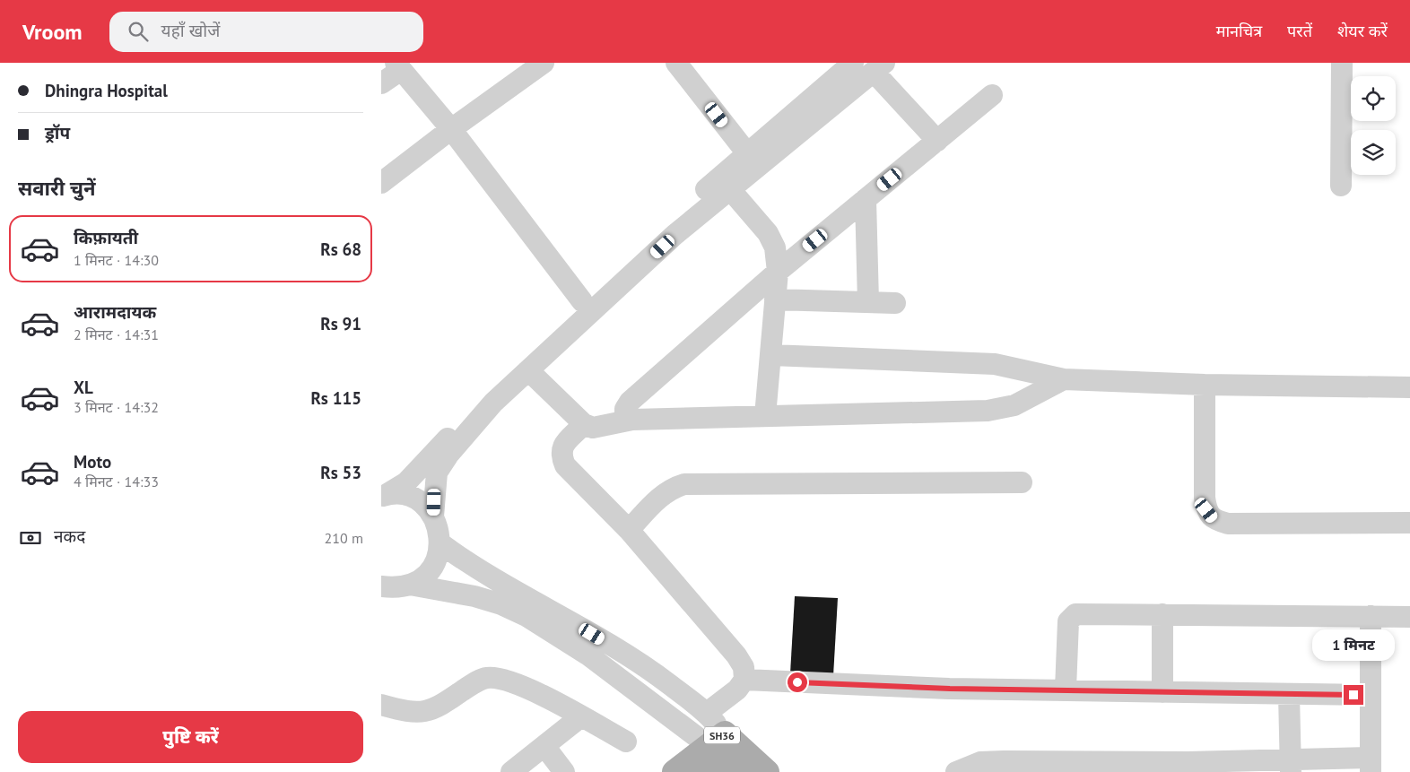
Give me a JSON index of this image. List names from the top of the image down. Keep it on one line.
{"streets":{"main road":["SH36"]},"page":{"header":"Vroom","search":"यहाँ खोजें","nav":["मानचित्र","परतें","शेयर करें"],"banner":["Dhingra Hospital","ड्रॉप"],"heading":"सवारी चुनें","list":[{"name":"किफ़ायती","note":"1 मिनट · 14:30","value":"Rs 68"},{"name":"आरामदायक","note":"2 मिनट · 14:31","value":"Rs 91"},{"name":"XL","note":"3 मिनट · 14:32","value":"Rs 115"},{"name":"Moto","note":"4 मिनट · 14:33","value":"Rs 53"}],"pay":["नकद","210 m"],"bubble":"1 मिनट","buttons":"पुष्टि करें"}}
